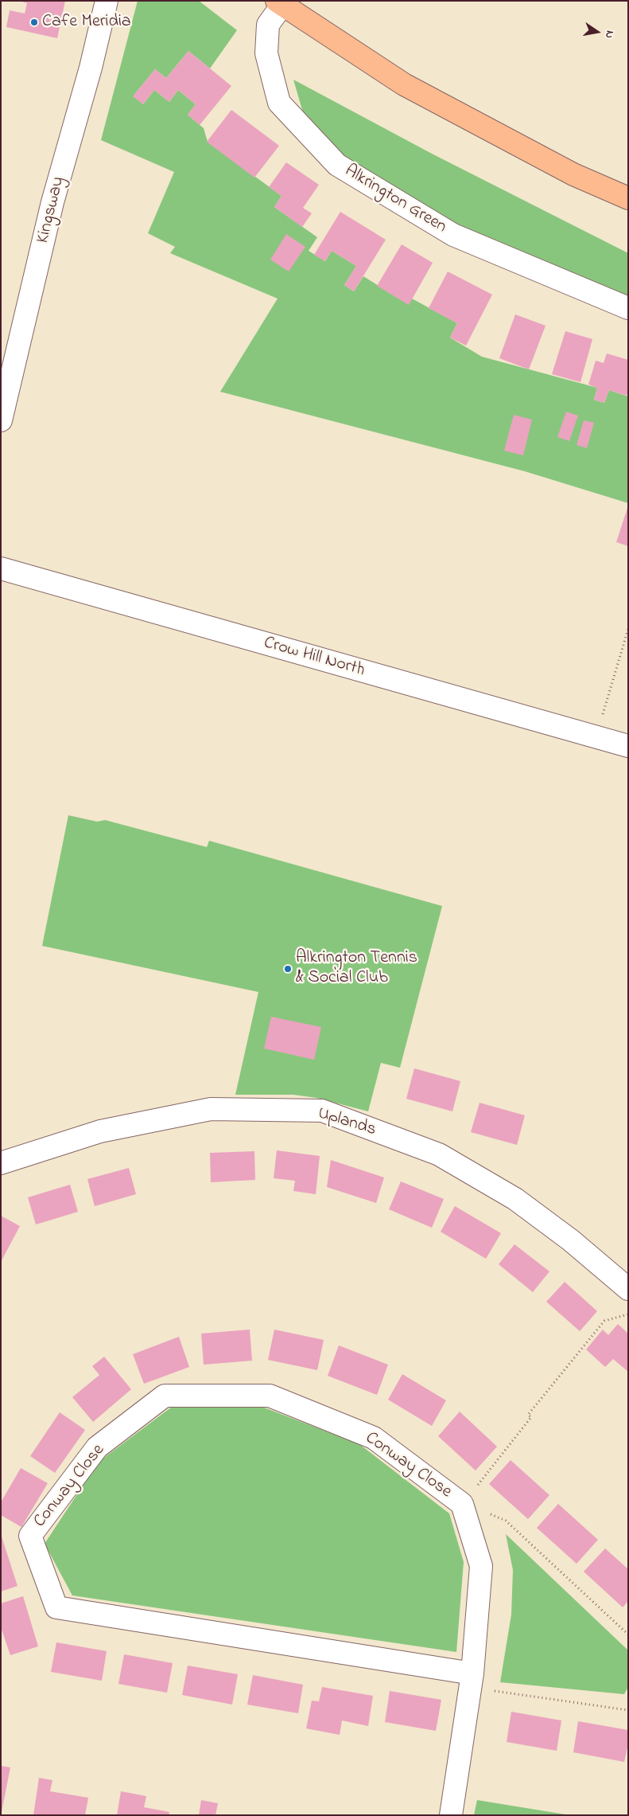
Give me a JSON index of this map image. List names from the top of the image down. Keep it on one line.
{"streets":{"street":["Alkrington Green","Kingsway","Crow Hill North","Uplands","Conway Close"]},"places":["Cafe Meridia","Alkrington Tennis & Social Club"],"north":"right"}
